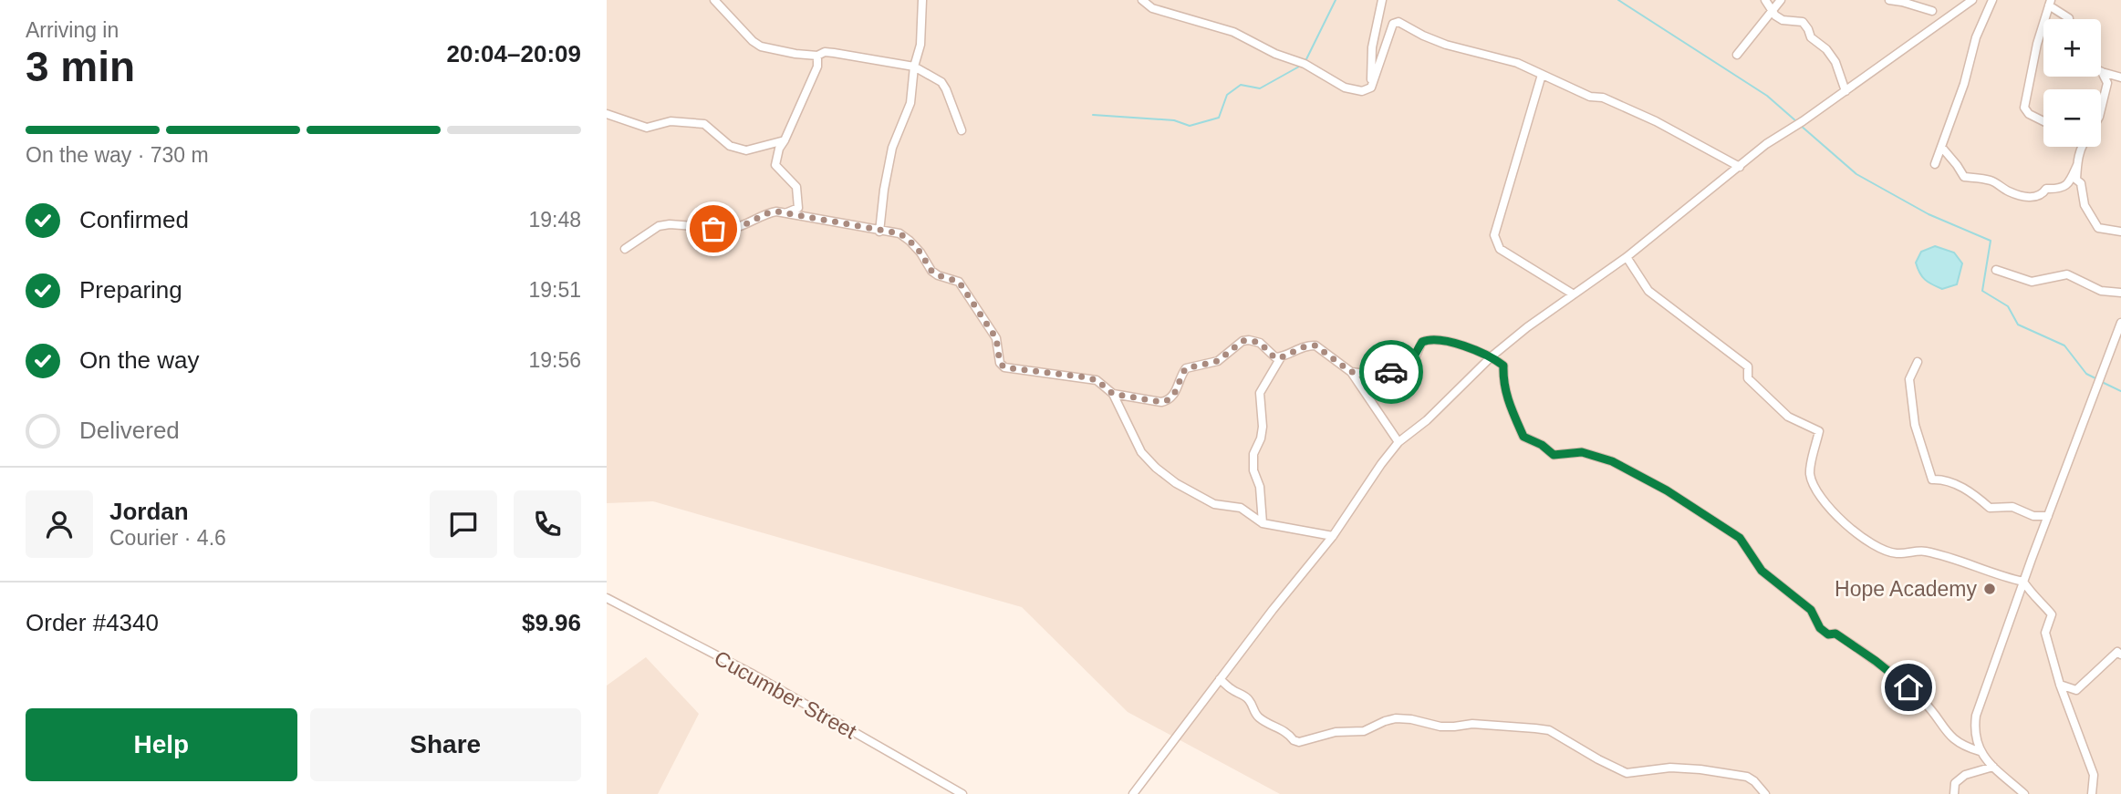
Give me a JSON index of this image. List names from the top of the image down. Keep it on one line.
{"streets":{"street":["Cucumber Street"]},"places":["Hope Academy"],"page":{"heading":["3 min","Arriving in","20:04–20:09"],"panel":["Jordan","Courier · 4.6","Order #4340","$9.96"],"map_buttons":["+","−"],"bar":"On the way · 730 m","list":[["Confirmed","19:48"],["Preparing","19:51"],["On the way","19:56"],"Delivered"],"buttons":["Help","Share"]}}
